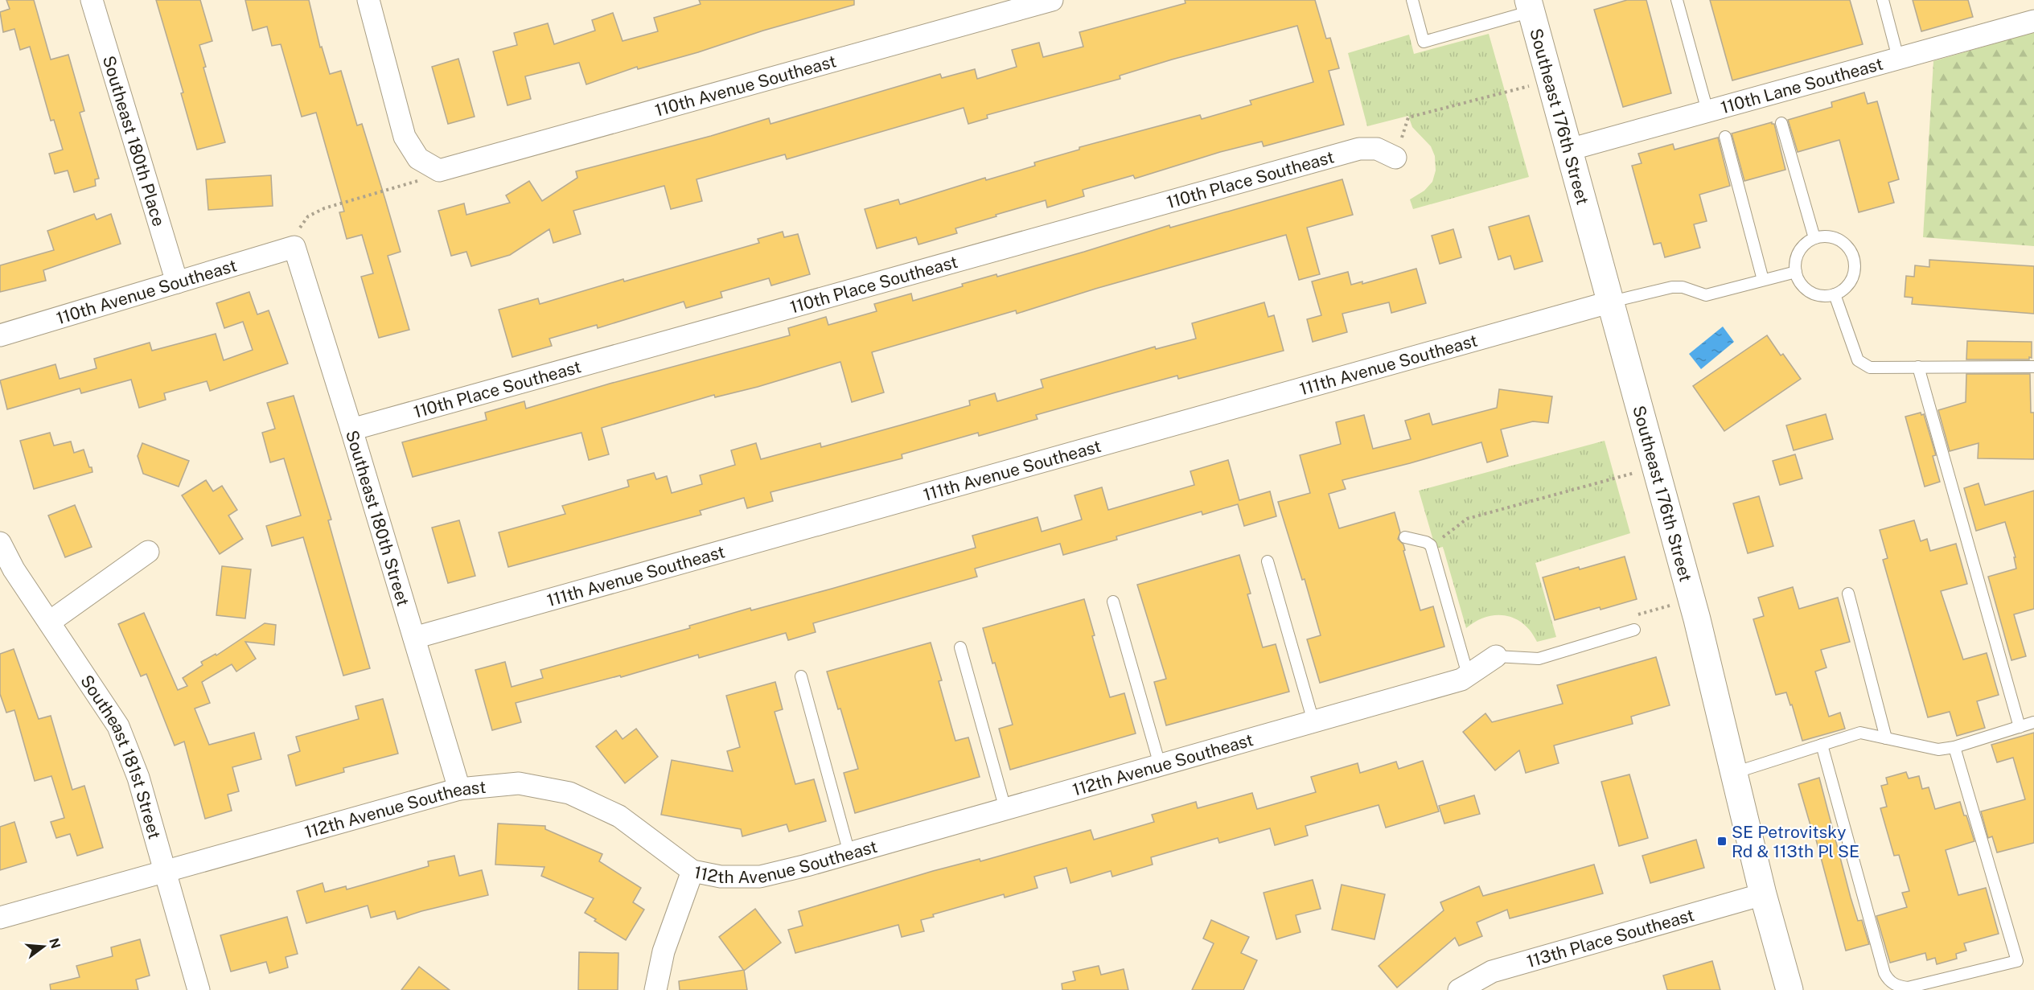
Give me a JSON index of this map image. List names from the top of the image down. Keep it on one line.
{"streets":{"main road":["Southeast 176th Street"],"street":["110th Avenue Southeast","110th Lane Southeast","Southeast 180th Place","110th Place Southeast","111th Avenue Southeast","Southeast 180th Street","Southeast 181st Street","112th Avenue Southeast","113th Place Southeast"]},"crossings":[["110th Avenue Southeast","Southeast 180th Place"],["110th Avenue Southeast","Southeast 180th Street"],["110th Lane Southeast","Southeast 176th Street"],["Southeast 176th Street","111th Avenue Southeast"],["Southeast 176th Street","113th Place Southeast"],["110th Place Southeast","Southeast 180th Street"],["111th Avenue Southeast","Southeast 180th Street"],["Southeast 180th Street","112th Avenue Southeast"],["Southeast 181st Street","112th Avenue Southeast"]],"places":{"transit":["SE Petrovitsky Rd & 113th Pl SE"]},"north":"right"}
